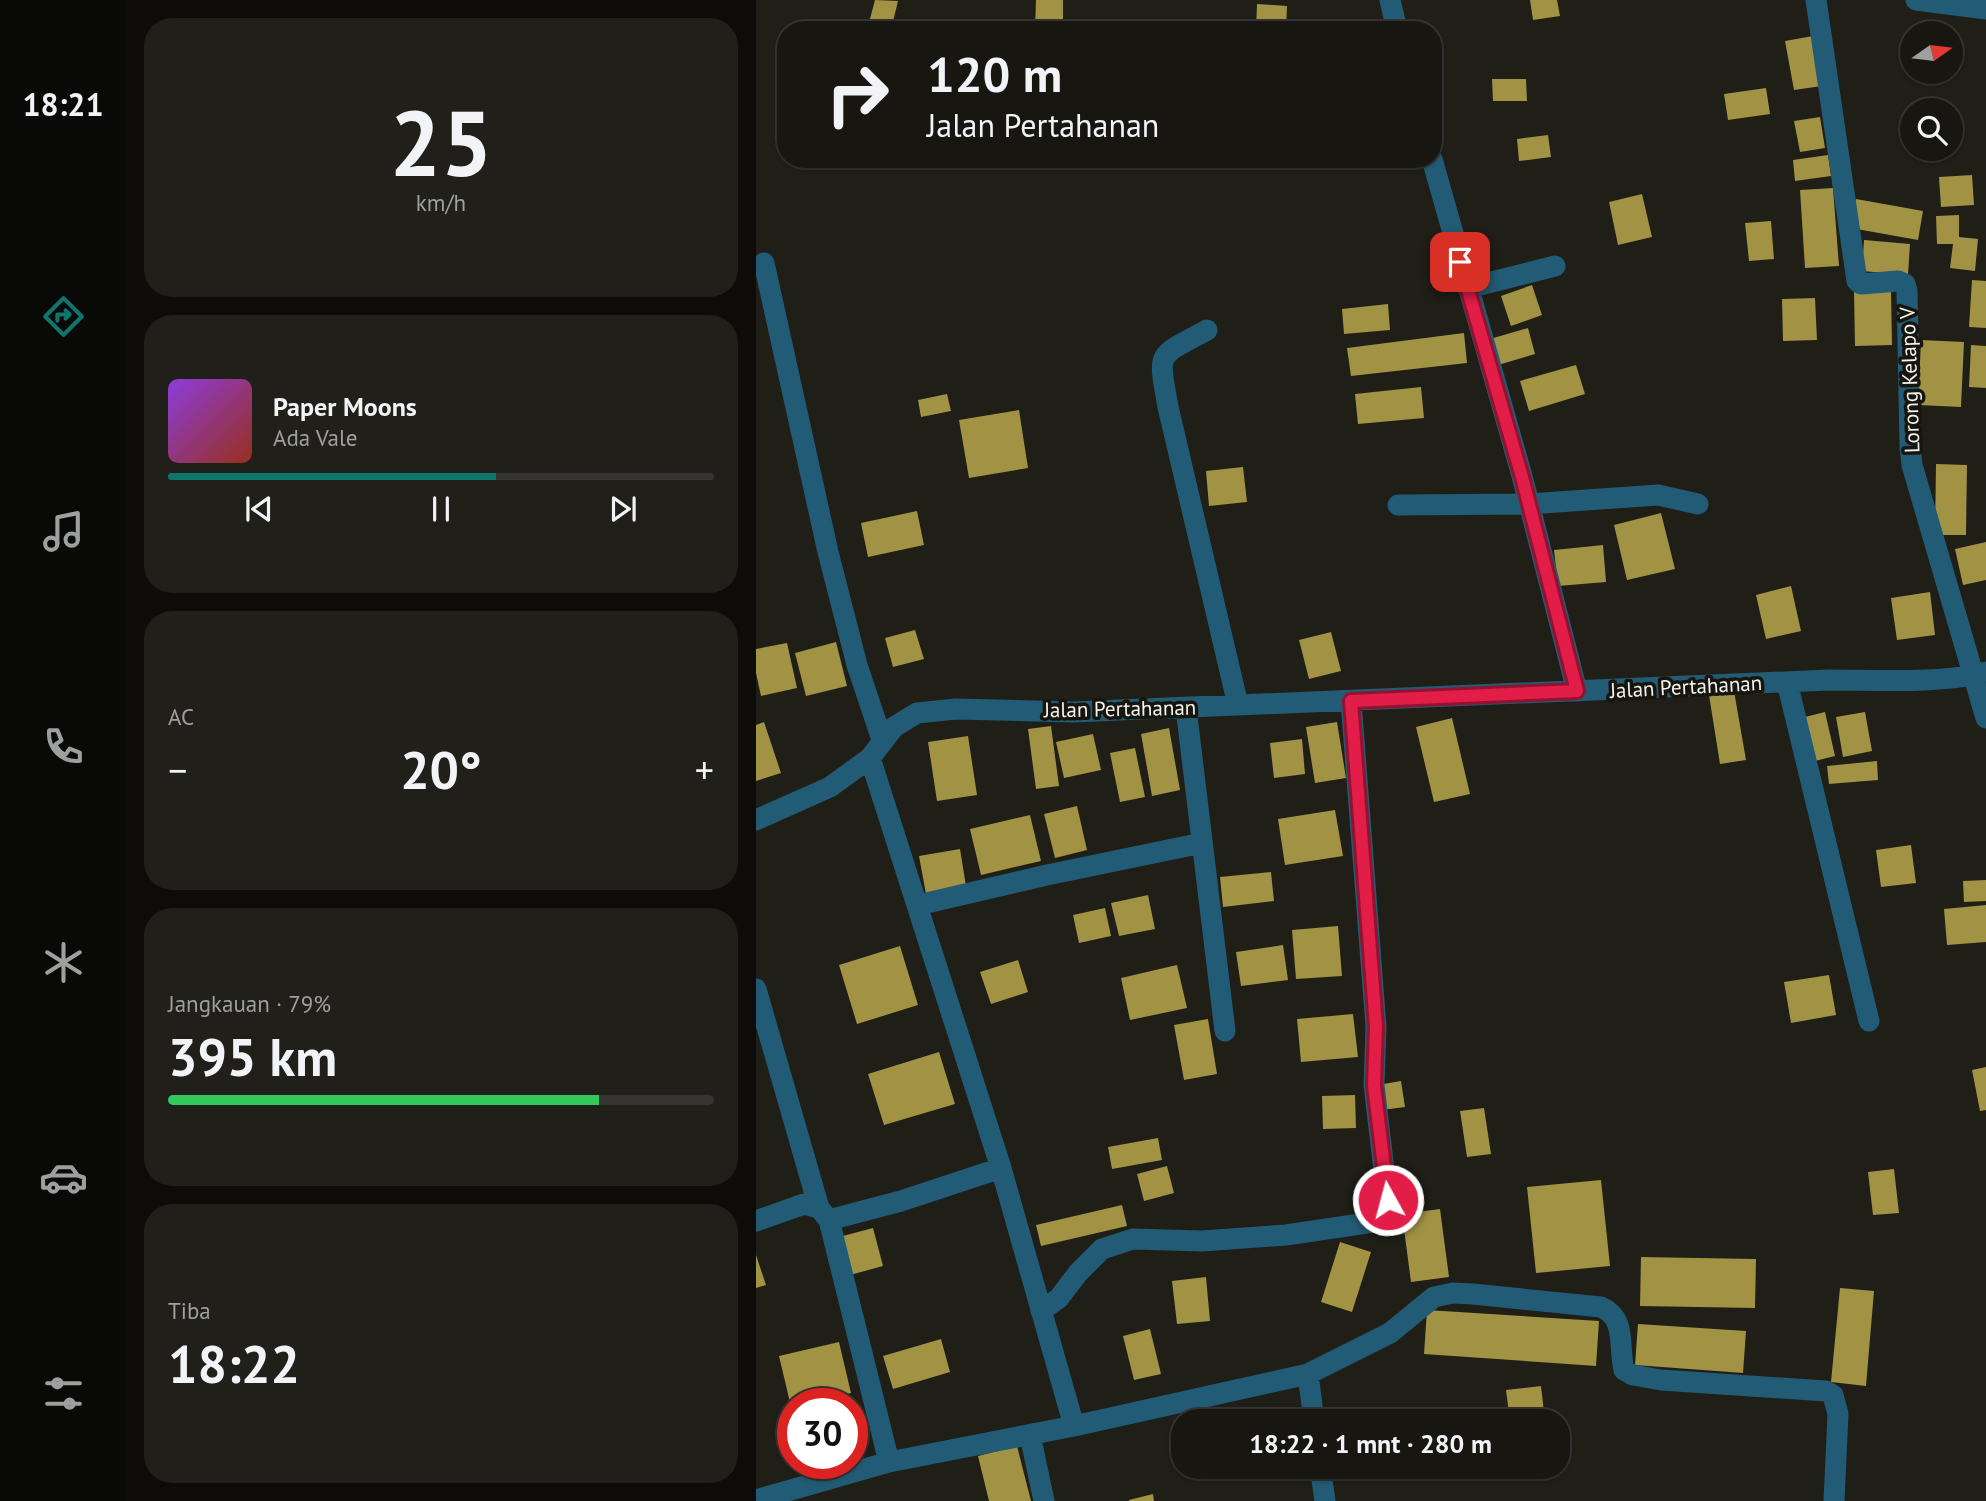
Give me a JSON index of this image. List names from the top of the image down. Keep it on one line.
{"streets":{"street":["Lorong Kelapo V","Jalan Pertahanan"]},"crossings":[["Lorong Kelapo V","Jalan Pertahanan"]],"north":"right","page":{"tabs":"18:21","tile":[["25","km/h"],"AC",["Jangkauan · 79%","395 km"],["Tiba","18:22"]],"turn":["120 m","Jalan Pertahanan"],"song":["Paper Moons","Ada Vale"],"heat":["−","20°","+"],"limit":"30","trip":"18:22 · 1 mnt · 280 m"}}
